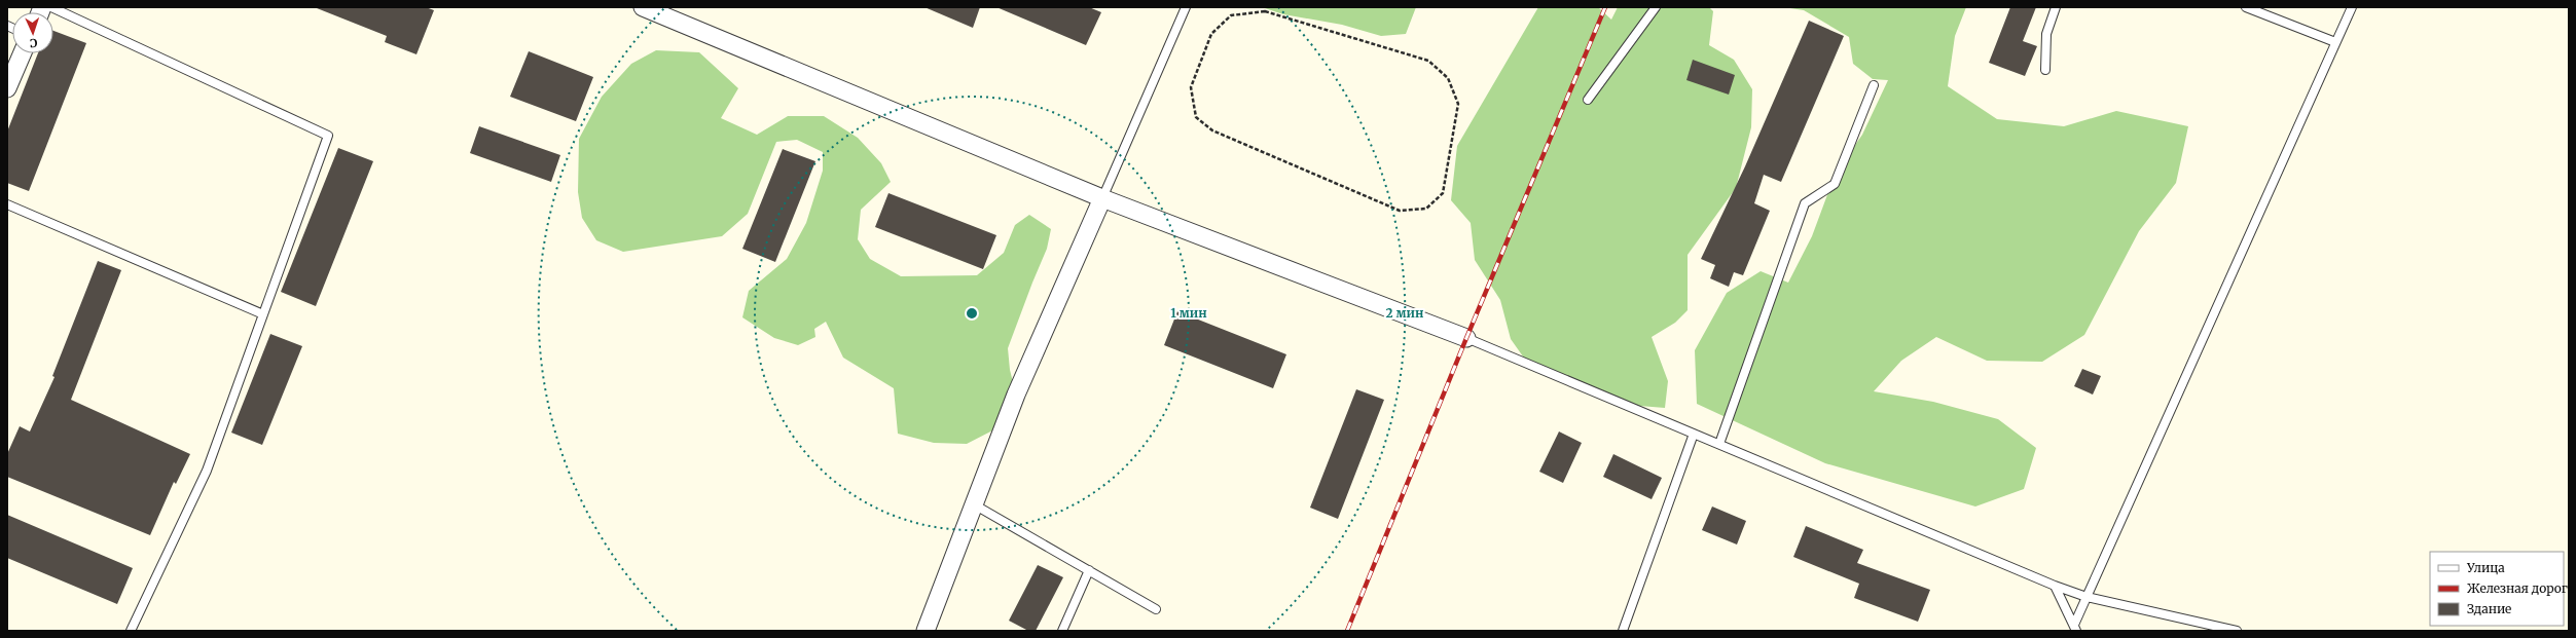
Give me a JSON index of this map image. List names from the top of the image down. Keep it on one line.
{"legend":["Улица","Железная дорога","Здание"],"north":"bottom","rings":["1 мин","2 мин"]}
